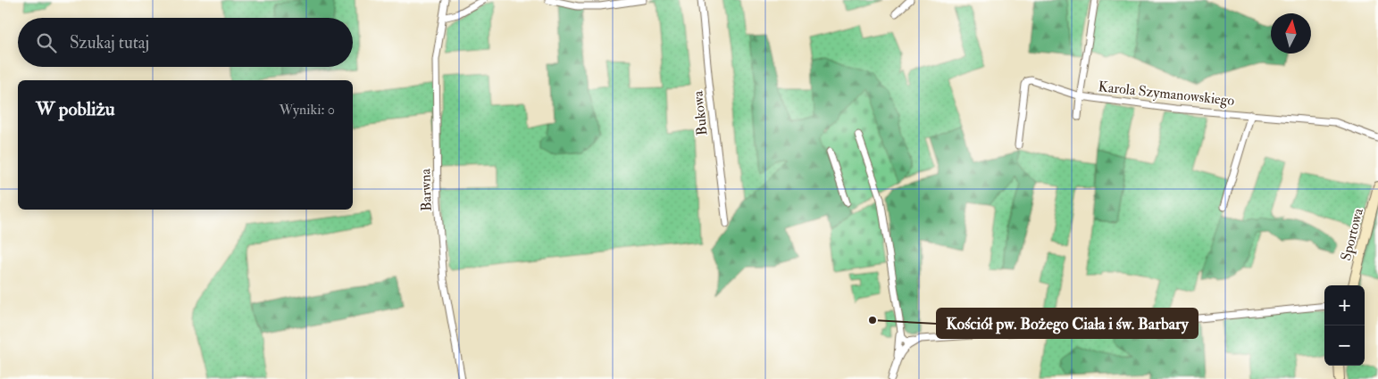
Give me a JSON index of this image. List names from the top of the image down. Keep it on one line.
{"streets":{"street":["Karola Szymanowskiego","Bukowa","Barwna","Sportowa"]},"places":["Kościół pw. Bożego Ciała i św. Barbary"],"north":"top","page":{"search":"Szukaj tutaj","heading":["W pobliżu","Wyniki: 0"],"map_buttons":["+","−"]}}
